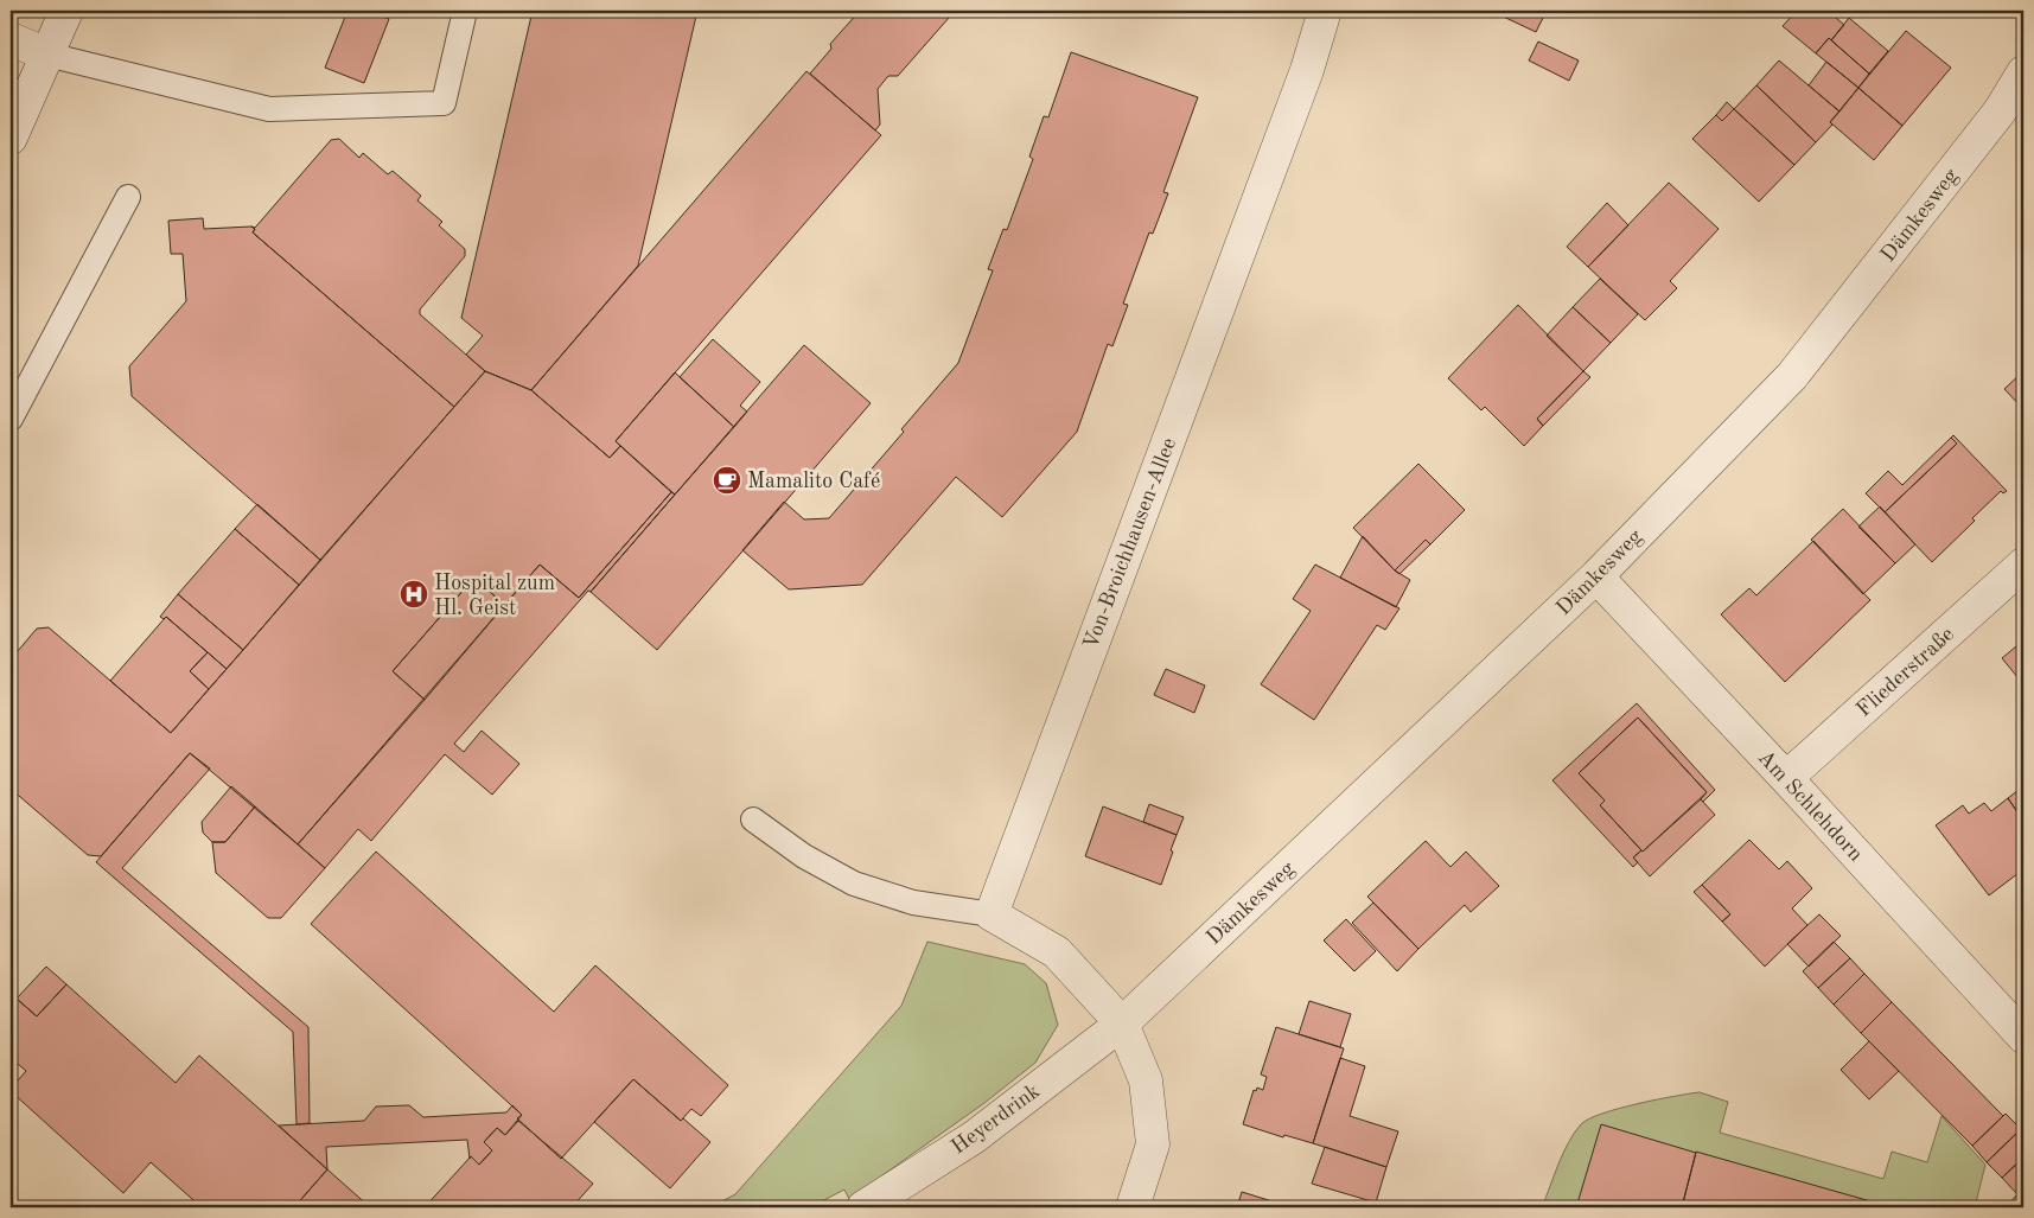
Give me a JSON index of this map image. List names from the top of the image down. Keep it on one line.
{"streets":{"street":["Dämkesweg","Von-Broichhausen-Allee","Fliederstraße","Am Schlehdorn","Heyerdrink"]},"crossings":[["Dämkesweg","Am Schlehdorn"],["Dämkesweg","Heyerdrink"],["Fliederstraße","Am Schlehdorn"]],"places":{"cafe":["Mamalito Café"],"hospital":["Hospital zum Hl. Geist"]}}
